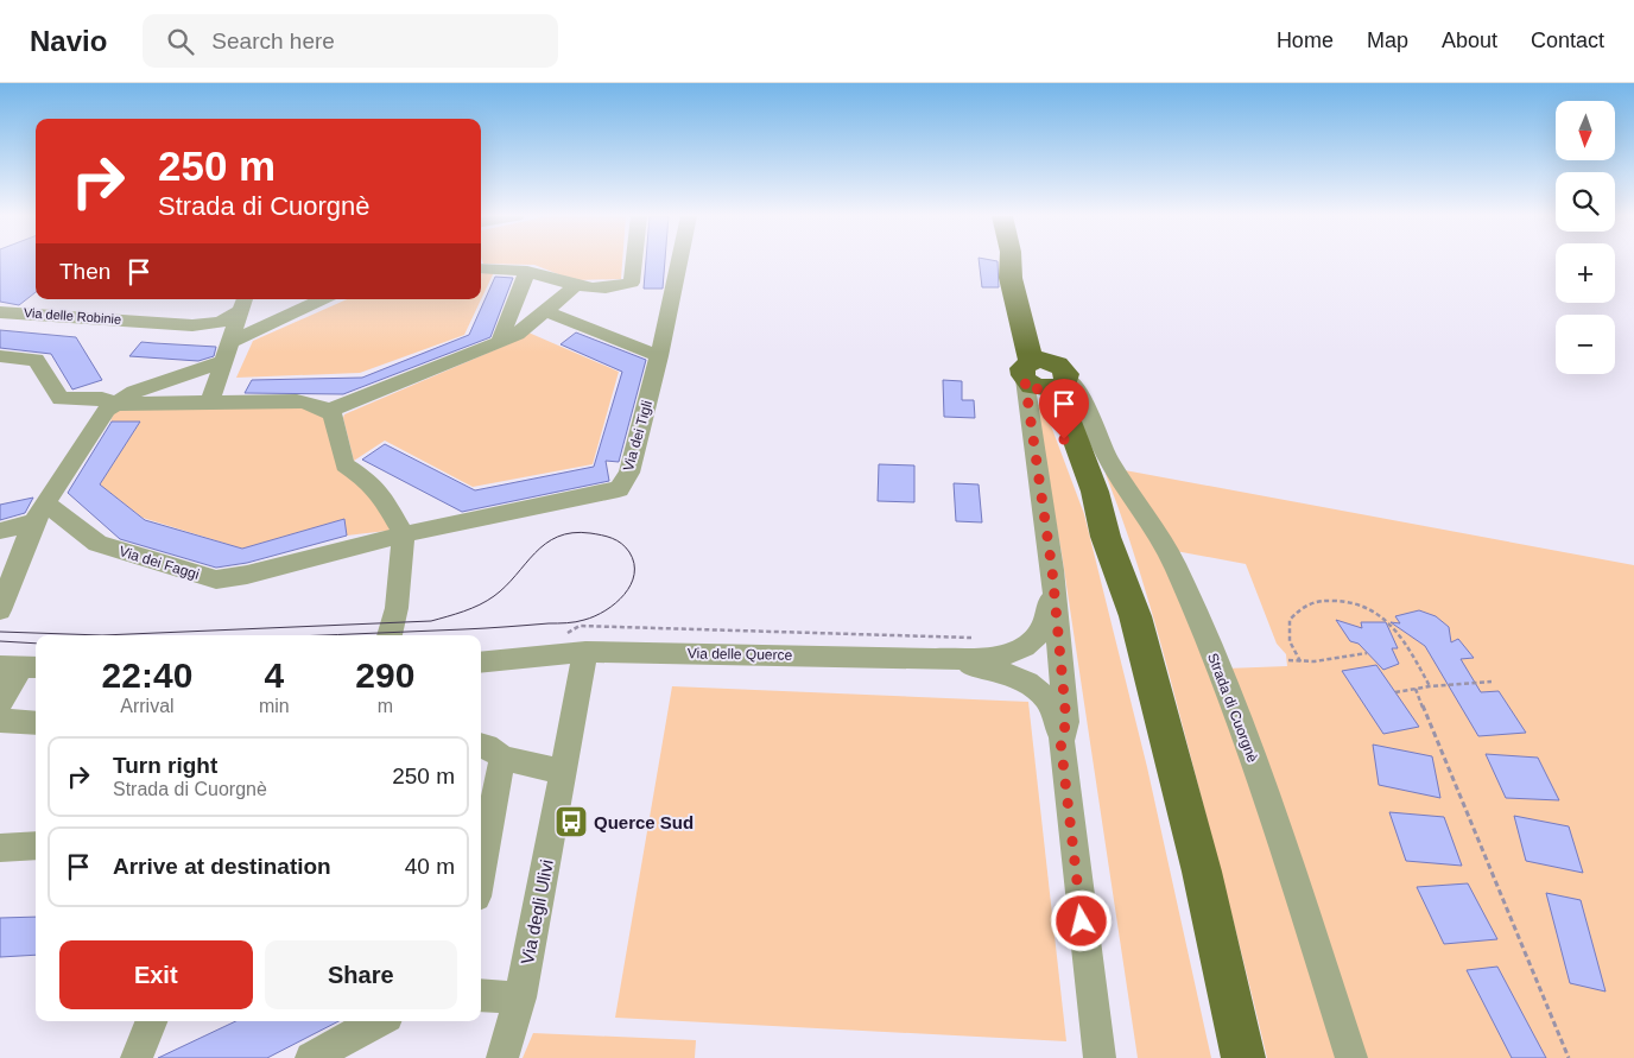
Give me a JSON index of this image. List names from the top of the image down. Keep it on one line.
{"streets":{"main road":["Strada di Cuorgnè"],"street":["Via delle Robinie","Via dei Tigli","Via dei Faggi","Via delle Querce","Via degli Ulivi"]},"crossings":[["Via dei Tigli","Via dei Faggi"],["Via delle Querce","Strada di Cuorgnè"],["Via delle Querce","Via degli Ulivi"]],"places":{"bus stop":["Querce Sud"]},"north":"bottom","page":{"header":"Navio","search":"Search here","nav":["Home","Map","About","Contact"],"map_buttons":["+","−"],"turn":["250 m","Strada di Cuorgnè"],"then":"Then","eta":["22:40","Arrival","4","min","290","m"],"list":[{"name":"Turn right","note":"Strada di Cuorgnè","value":"250 m"},{"name":"Arrive at destination","value":"40 m"}],"buttons":["Exit","Share"]}}
